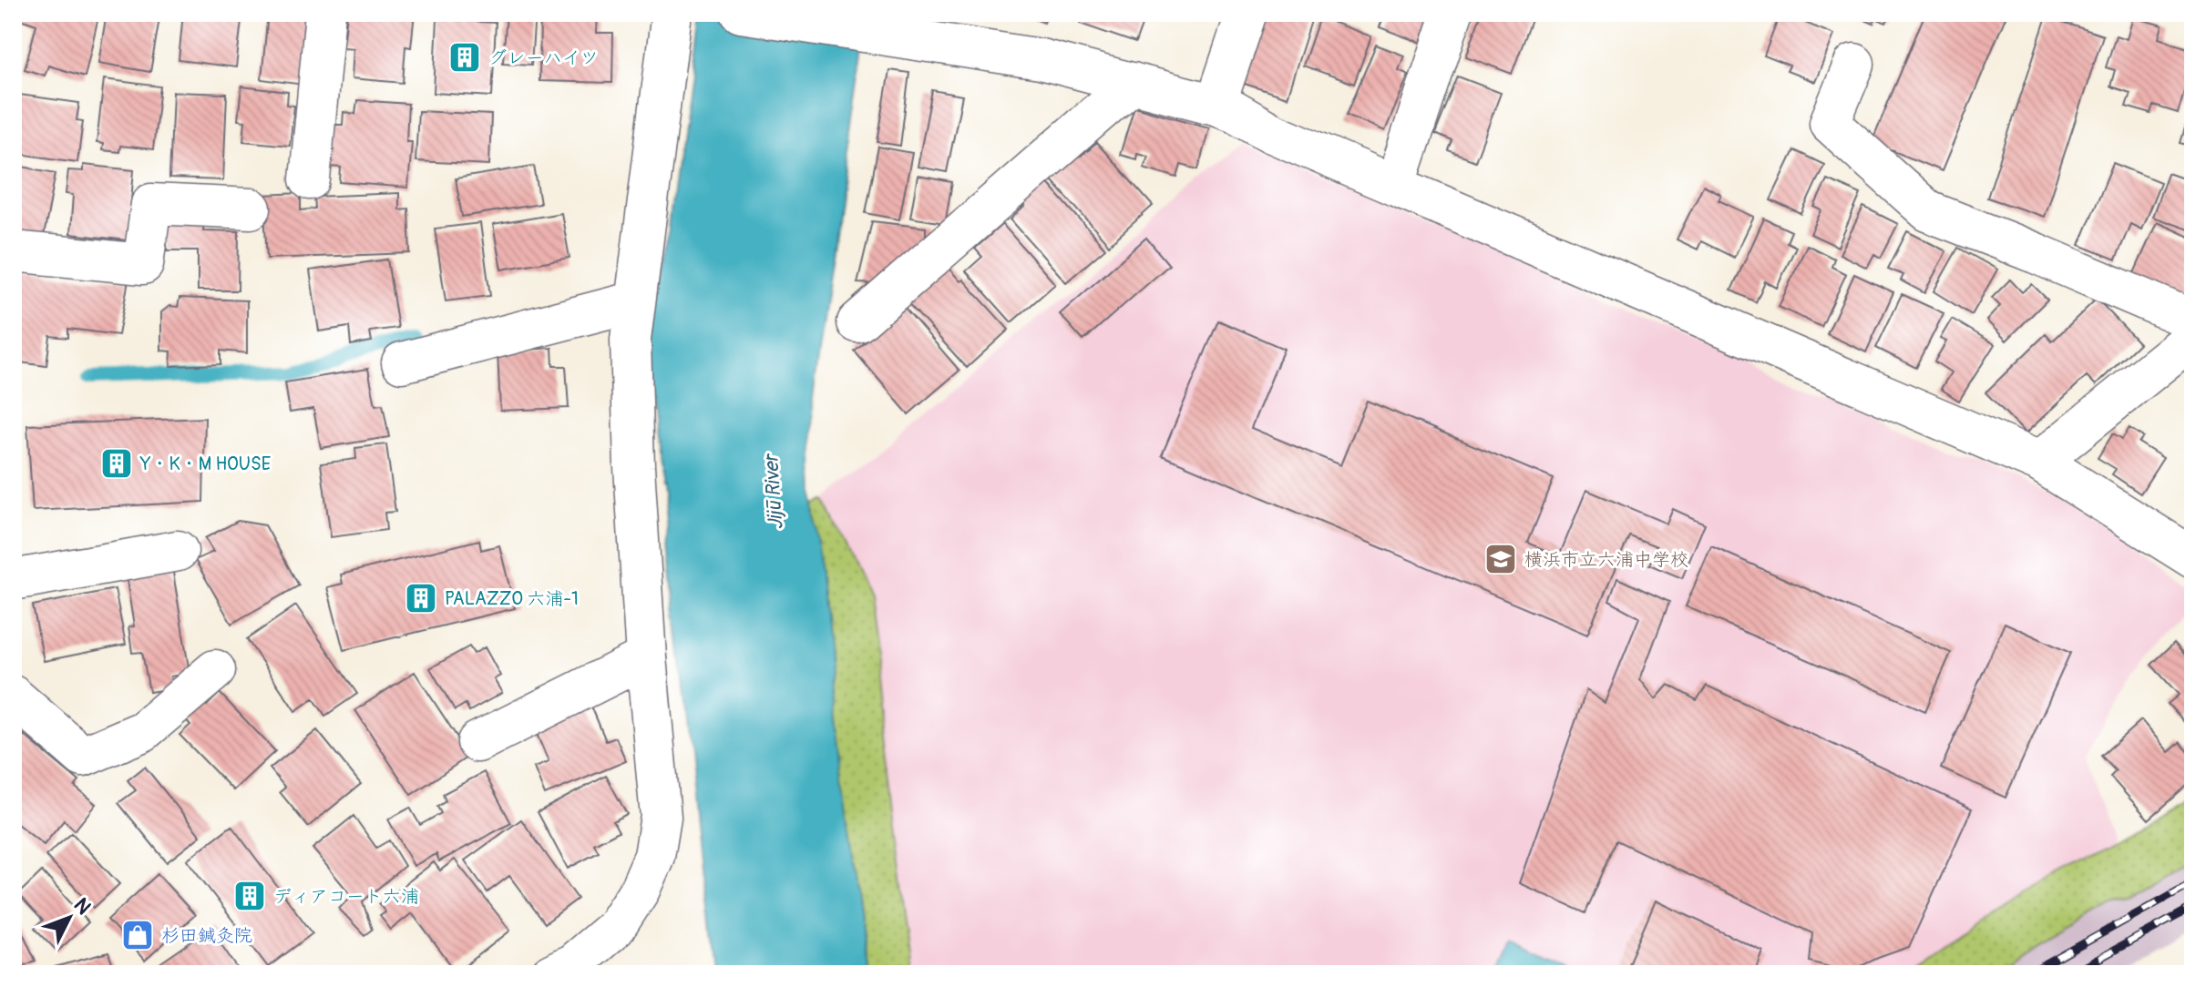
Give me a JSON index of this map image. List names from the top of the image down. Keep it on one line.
{"water":["Jijū River"],"places":{"building":["グレーハイツ","Y・K・M HOUSE","PALAZZO 六浦-1","ディアコート六浦"],"school or university":["横浜市立六浦中学校"],"shop":["杉田鍼灸院"]},"north":"top right"}
